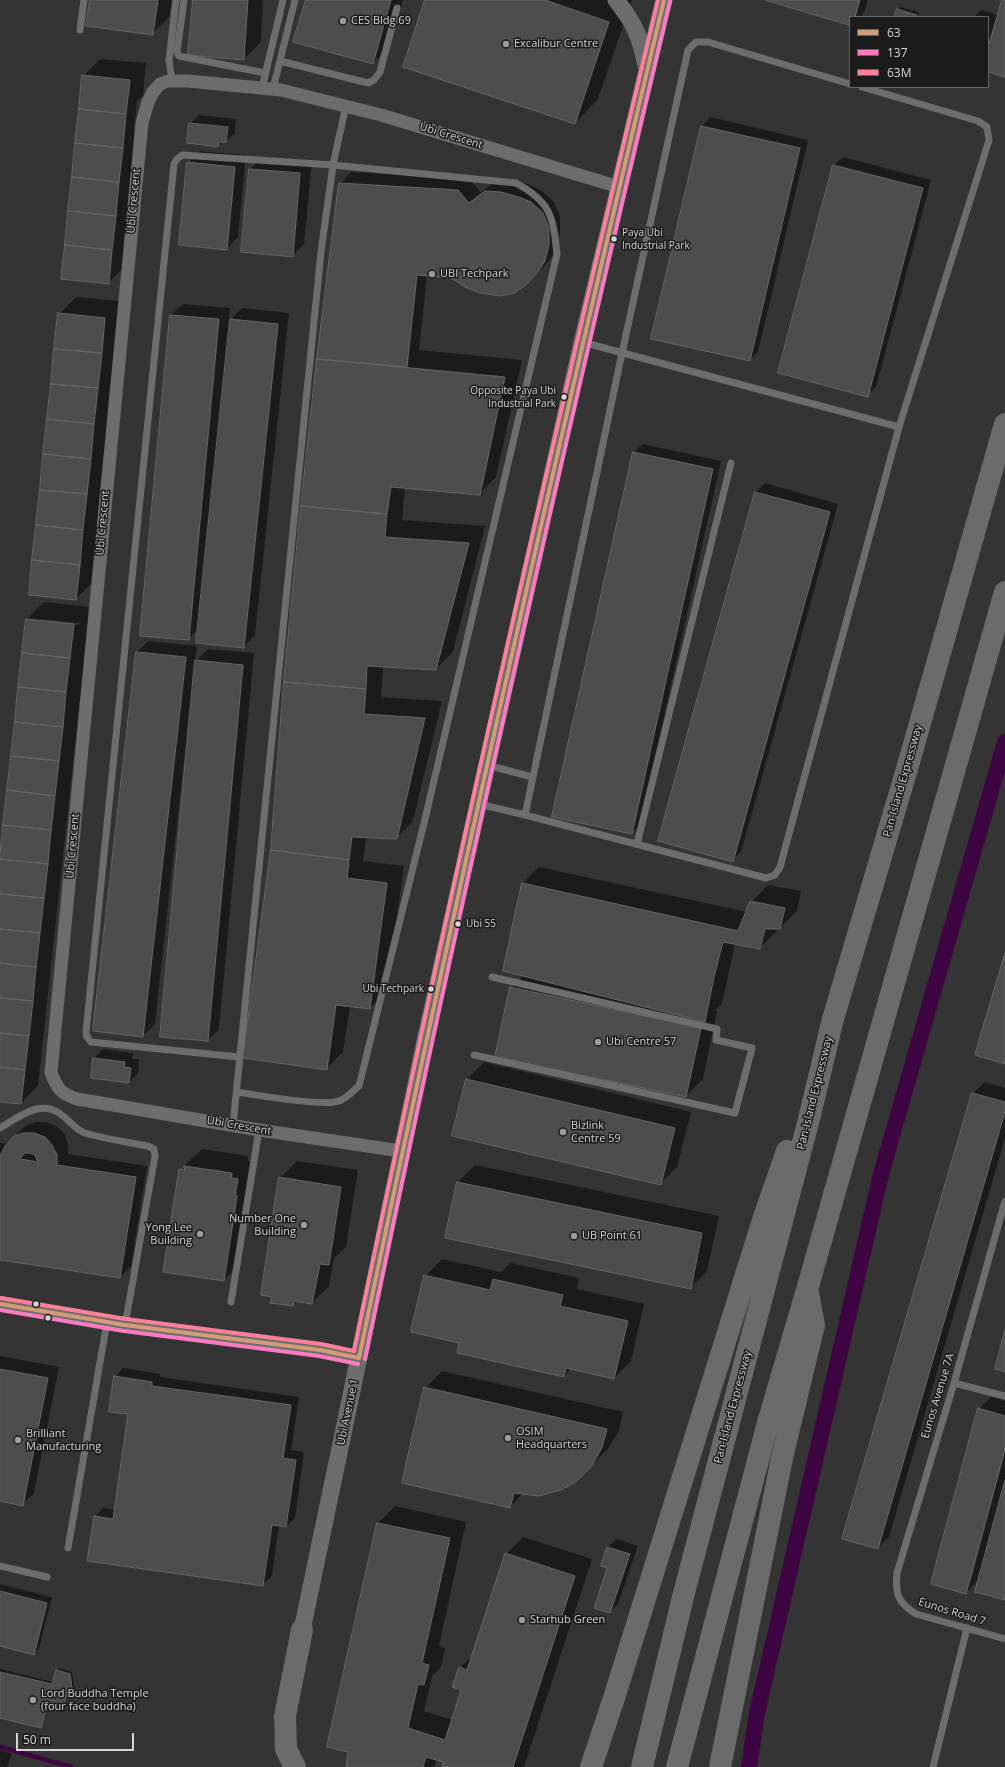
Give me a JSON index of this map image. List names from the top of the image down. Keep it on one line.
{"streets":{"highway":["Pan-Island Expressway"],"street":["Ubi Crescent","Ubi Avenue 1"],"lane":["Eunos Avenue 7A","Eunos Road 7"]},"crossings":[["Ubi Crescent","Ubi Avenue 1"],["Eunos Avenue 7A","Eunos Road 7"]],"places":["CES Bldg 69","Excalibur Centre","Paya Ubi Industrial Park","UBI Techpark","Opposite Paya Ubi Industrial Park","Ubi 55","Ubi Techpark","Ubi Centre 57","Bizlink Centre 59","Number One Building","Yong Lee Building","UB Point 61","OSIM Headquarters","Brilliant Manufacturing","Starhub Green","Lord Buddha Temple (four face buddha)"],"lines":["transit line 63","transit line 63M","transit line 137"],"legend":["63","137","63M"],"scale_bar":"50 m"}
